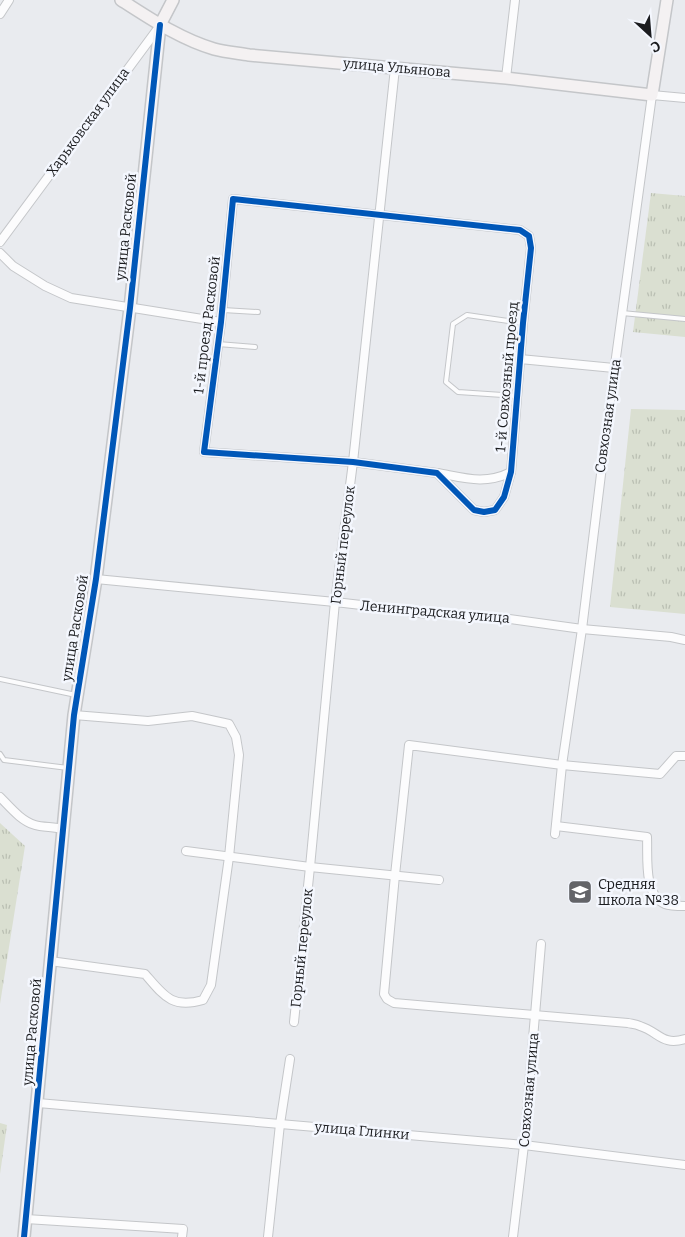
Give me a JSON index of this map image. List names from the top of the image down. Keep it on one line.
{"streets":{"street":["улица Ульянова","Харьковская улица","улица Расковой","1-й проезд Расковой","1-й Совхозный проезд","Совхозная улица","Горный переулок","Ленинградская улица","улица Глинки"]},"crossings":[["улица Ульянова","Харьковская улица"],["улица Ульянова","улица Расковой"],["улица Ульянова","Совхозная улица"],["улица Ульянова","Горный переулок"],["Харьковская улица","улица Расковой"],["улица Расковой","1-й проезд Расковой"],["улица Расковой","Ленинградская улица"],["улица Расковой","улица Глинки"],["1-й проезд Расковой","1-й Совхозный проезд"],["1-й проезд Расковой","Горный переулок"],["1-й Совхозный проезд","Совхозная улица"],["1-й Совхозный проезд","Горный переулок"],["Совхозная улица","Ленинградская улица"],["Совхозная улица","улица Глинки"],["Горный переулок","Ленинградская улица"]],"places":{"school or university":["Средняя школа №38"]},"north":"bottom right"}
